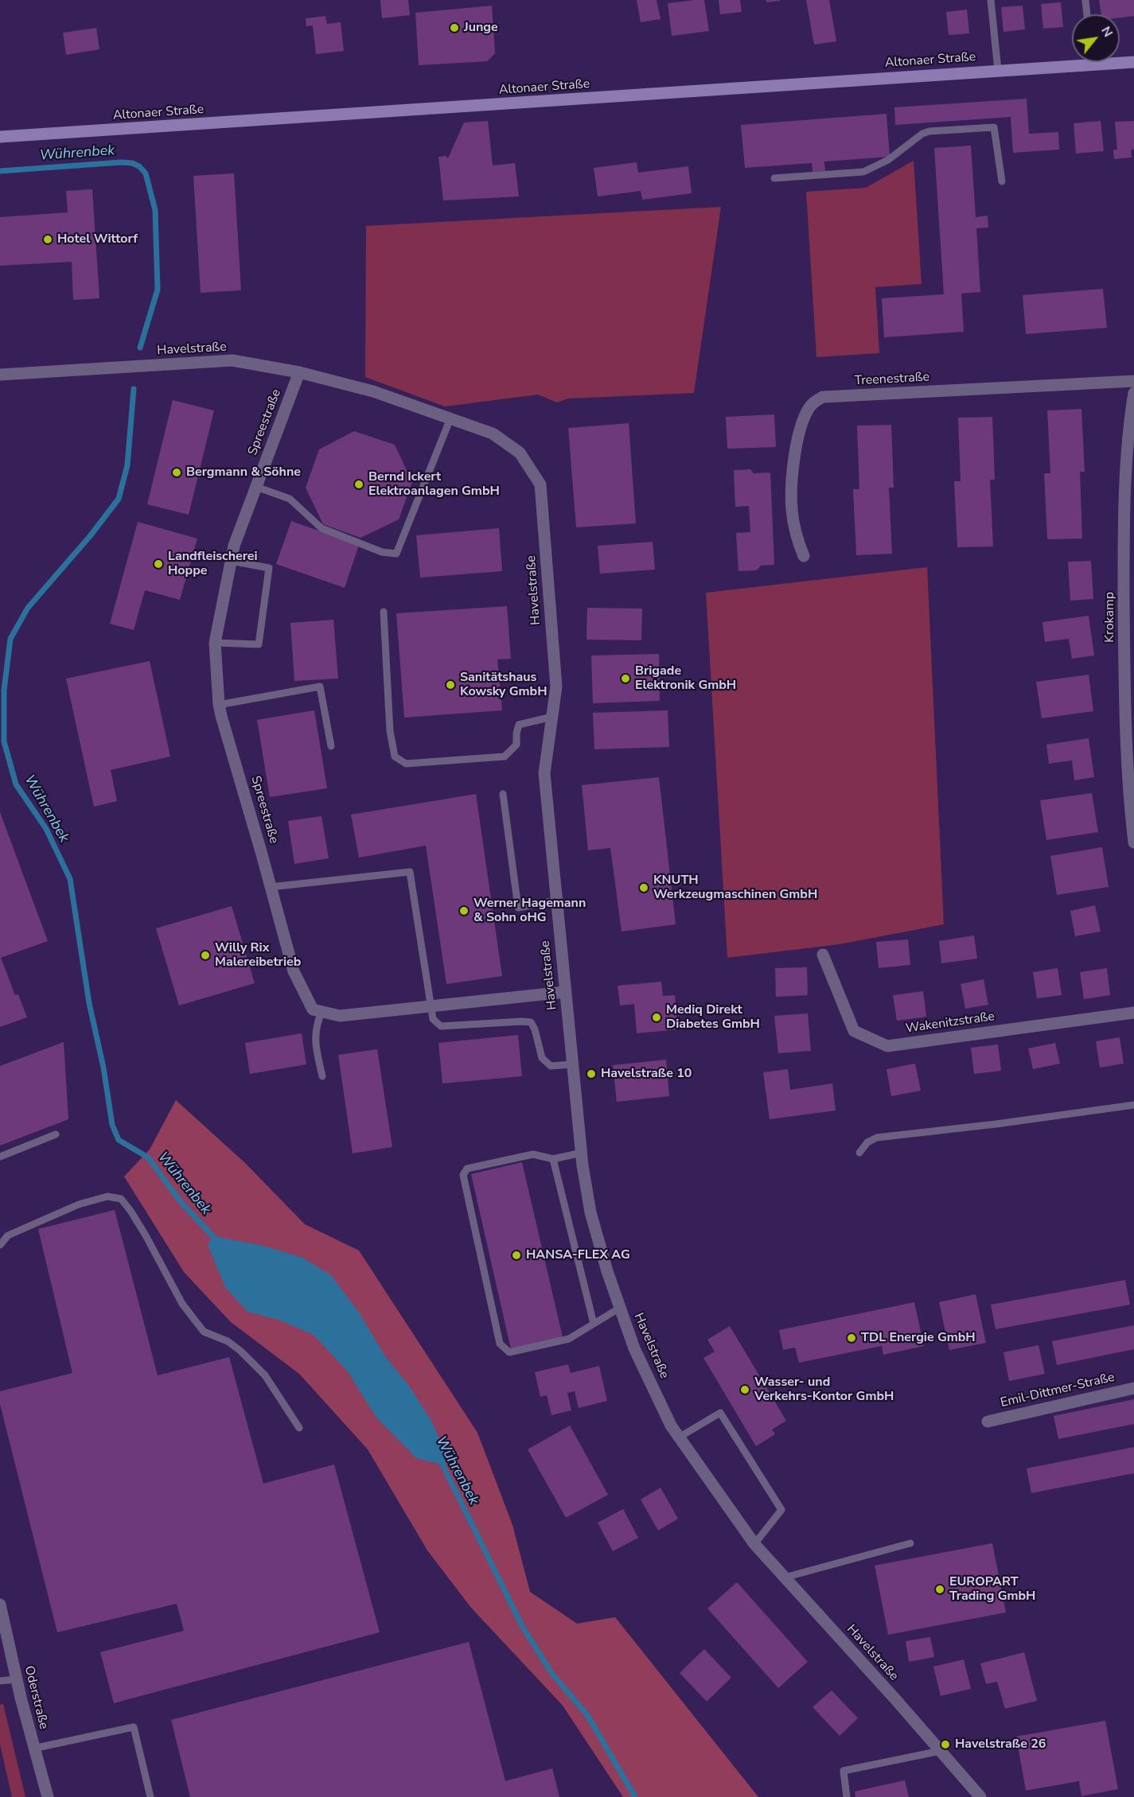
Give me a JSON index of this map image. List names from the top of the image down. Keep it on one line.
{"streets":{"main road":["Altonaer Straße"],"street":["Havelstraße","Treenestraße","Spreestraße","Krokamp","Wakenitzstraße","Emil-Dittmer-Straße","Oderstraße"]},"crossings":[["Havelstraße","Spreestraße"]],"water":["Wührenbek"],"places":["Junge","Hotel Wittorf","Bergmann & Söhne","Bernd Ickert Elektroanlagen GmbH","Landfleischerei Hoppe","Brigade Elektronik GmbH","Sanitätshaus Kowsky GmbH","KNUTH Werkzeugmaschinen GmbH","Werner Hagemann & Sohn oHG","Willy Rix Malereibetrieb","Mediq Direkt Diabetes GmbH","Havelstraße 10","HANSA-FLEX AG","TDL Energie GmbH","Wasser- und Verkehrs-Kontor GmbH","EUROPART Trading GmbH","Havelstraße 26"],"north":"top right"}
